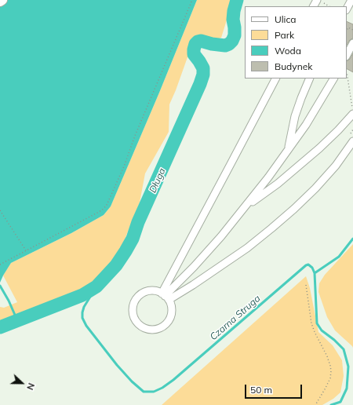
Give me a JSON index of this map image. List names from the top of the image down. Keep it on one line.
{"water":["Długa","Czarna Struga"],"legend":["Ulica","Park","Woda","Budynek"],"scale_bar":"50 m","north":"right"}
